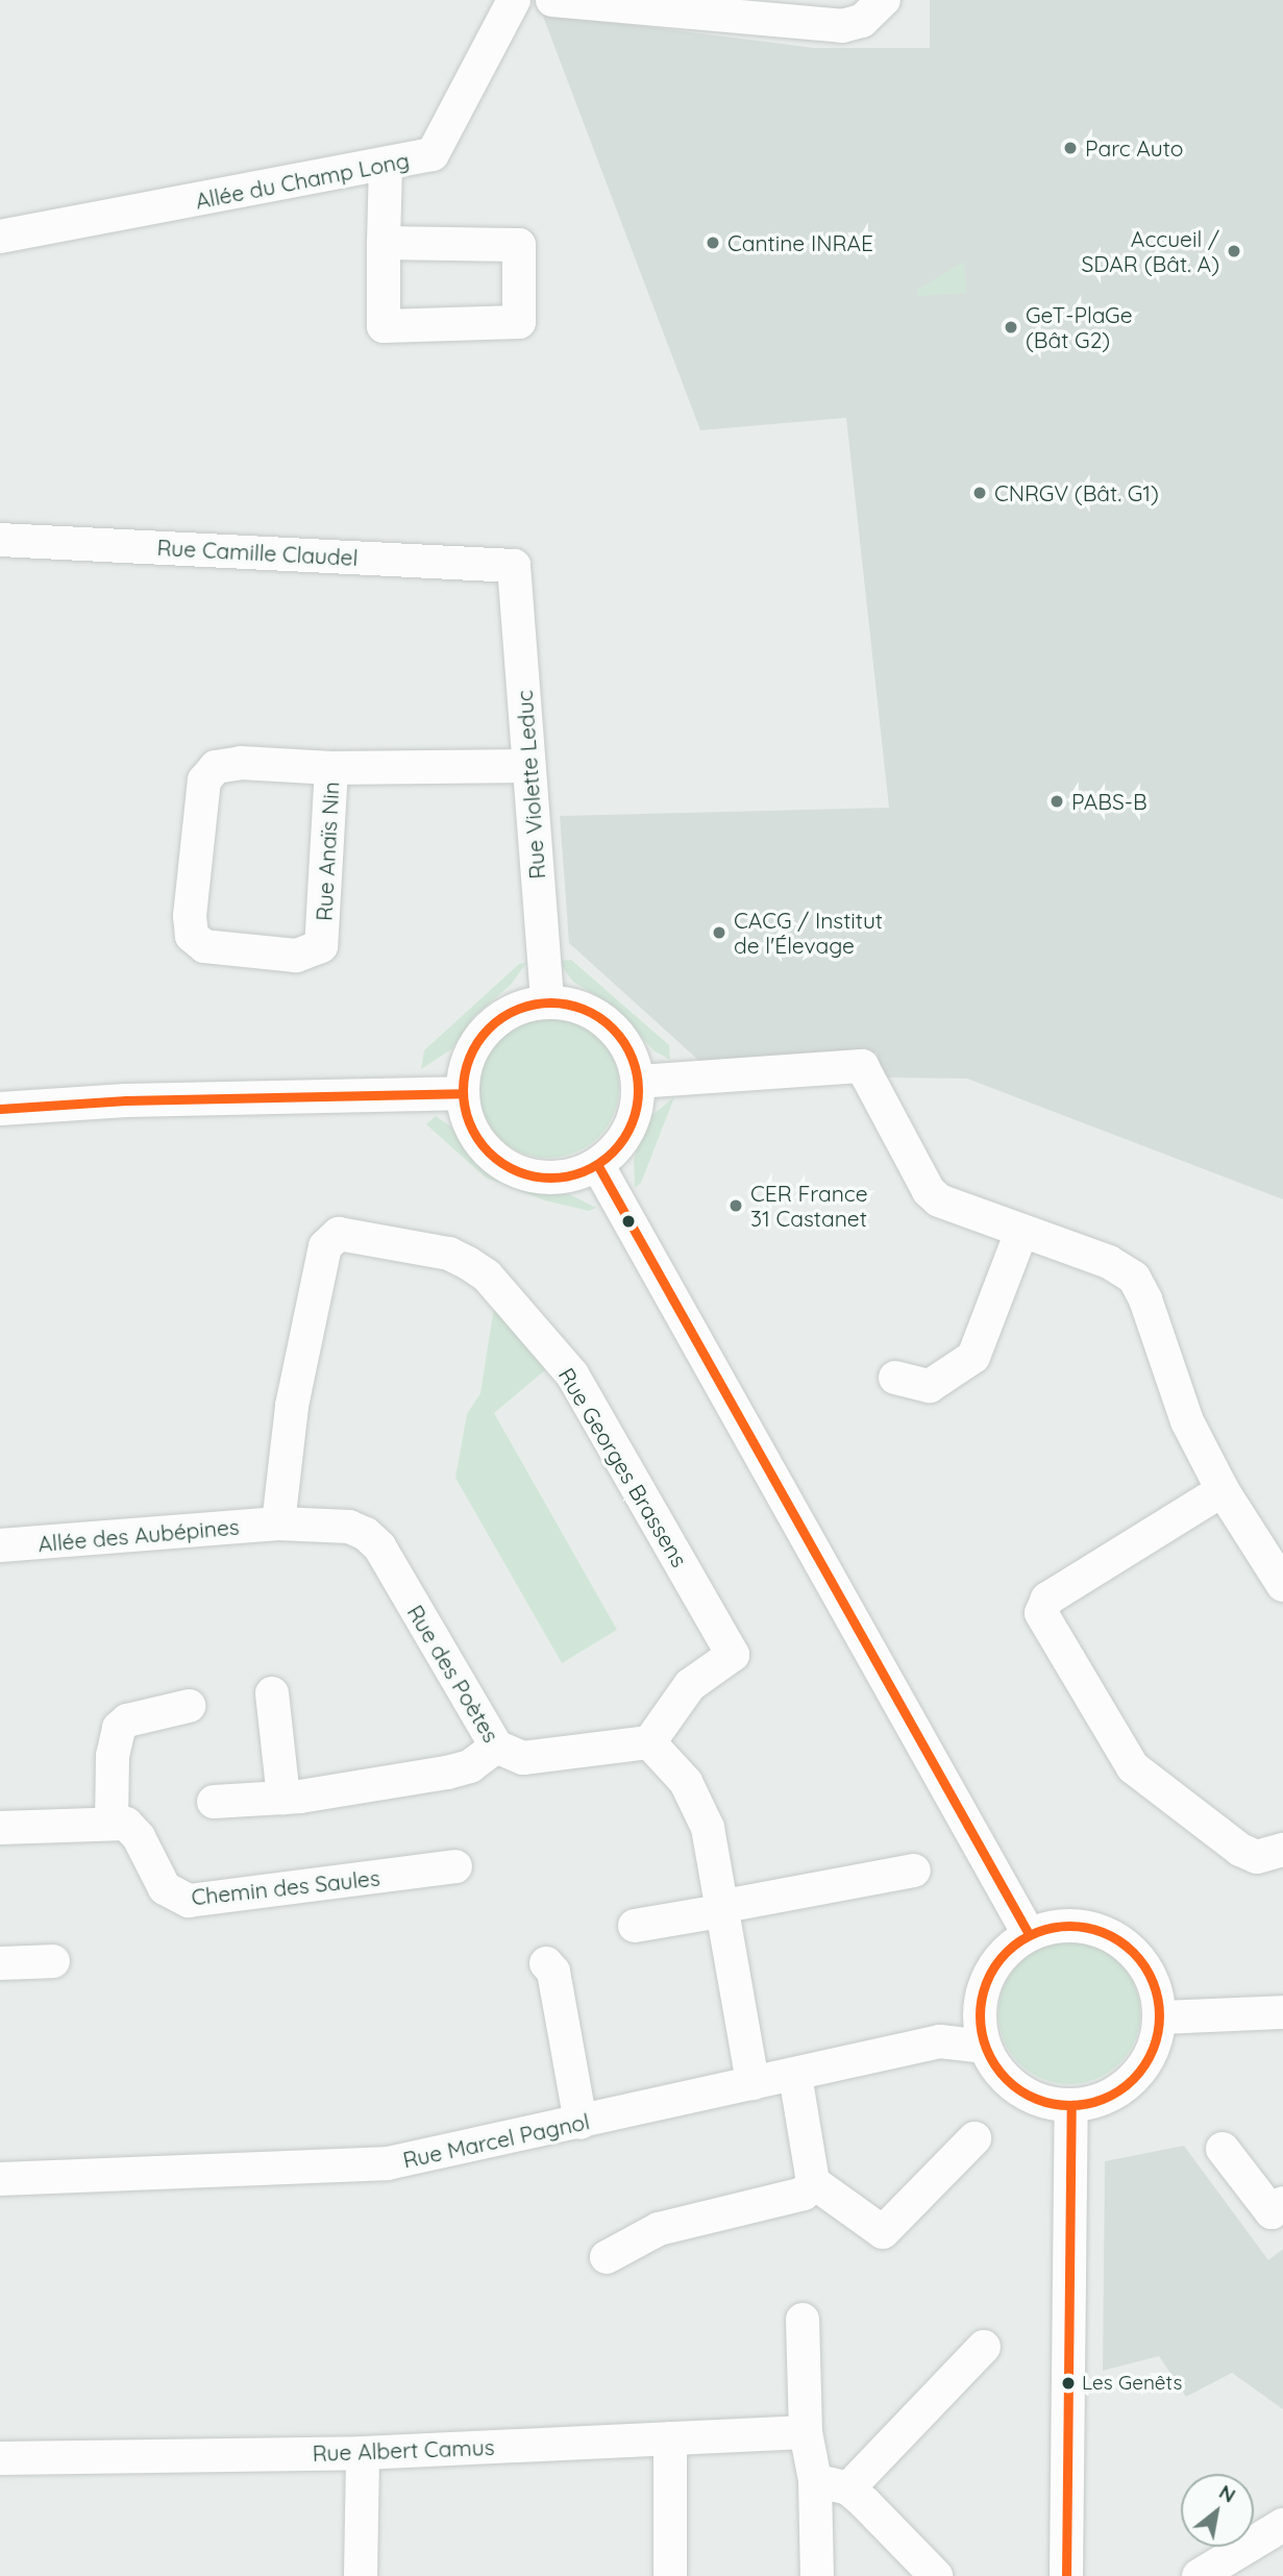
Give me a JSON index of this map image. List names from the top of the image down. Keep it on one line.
{"streets":{"street":["Allée du Champ Long","Rue Camille Claudel","Rue Violette Leduc","Rue Anaïs Nin","Rue Georges Brassens","Allée des Aubépines","Rue des Poètes","Chemin des Saules","Rue Marcel Pagnol","Rue Albert Camus"]},"crossings":[["Rue Camille Claudel","Rue Violette Leduc"],["Rue Violette Leduc","Rue Anaïs Nin"],["Rue Georges Brassens","Allée des Aubépines"],["Rue Georges Brassens","Rue des Poètes"],["Allée des Aubépines","Rue des Poètes"]],"places":["Parc Auto","Cantine INRAE","Accueil / SDAR (Bât. A)","GeT-PlaGe (Bât G2)","CNRGV (Bât. G1)","PABS-B","CACG / Institut de l'Élevage","CER France 31 Castanet","Les Genêts"],"north":"top right"}
